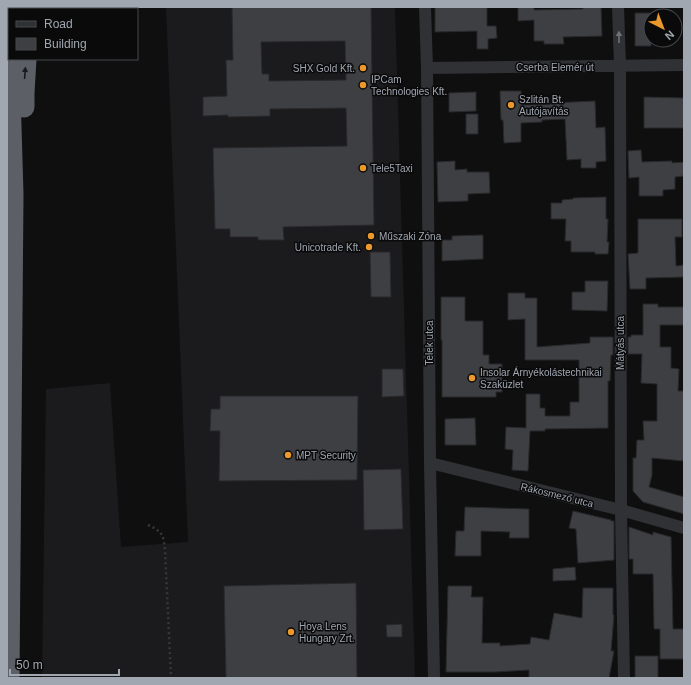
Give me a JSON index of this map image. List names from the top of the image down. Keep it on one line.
{"streets":{"street":["Cserba Elemér út","Telek utca","Mátyás utca","Rákosmező utca"]},"crossings":[["Cserba Elemér út","Telek utca"],["Cserba Elemér út","Mátyás utca"],["Telek utca","Rákosmező utca"],["Mátyás utca","Rákosmező utca"]],"places":["SHX Gold Kft.","IPCam Technologies Kft.","Szlitán Bt. Autójavítás","Tele5Taxi","Műszaki Zóna","Unicotrade Kft.","Insolar Árnyékolástechnikai Szaküzlet","MPT Security","Hoya Lens Hungary Zrt."],"legend":["Road","Building"],"scale_bar":"50 m","north":"bottom right"}
